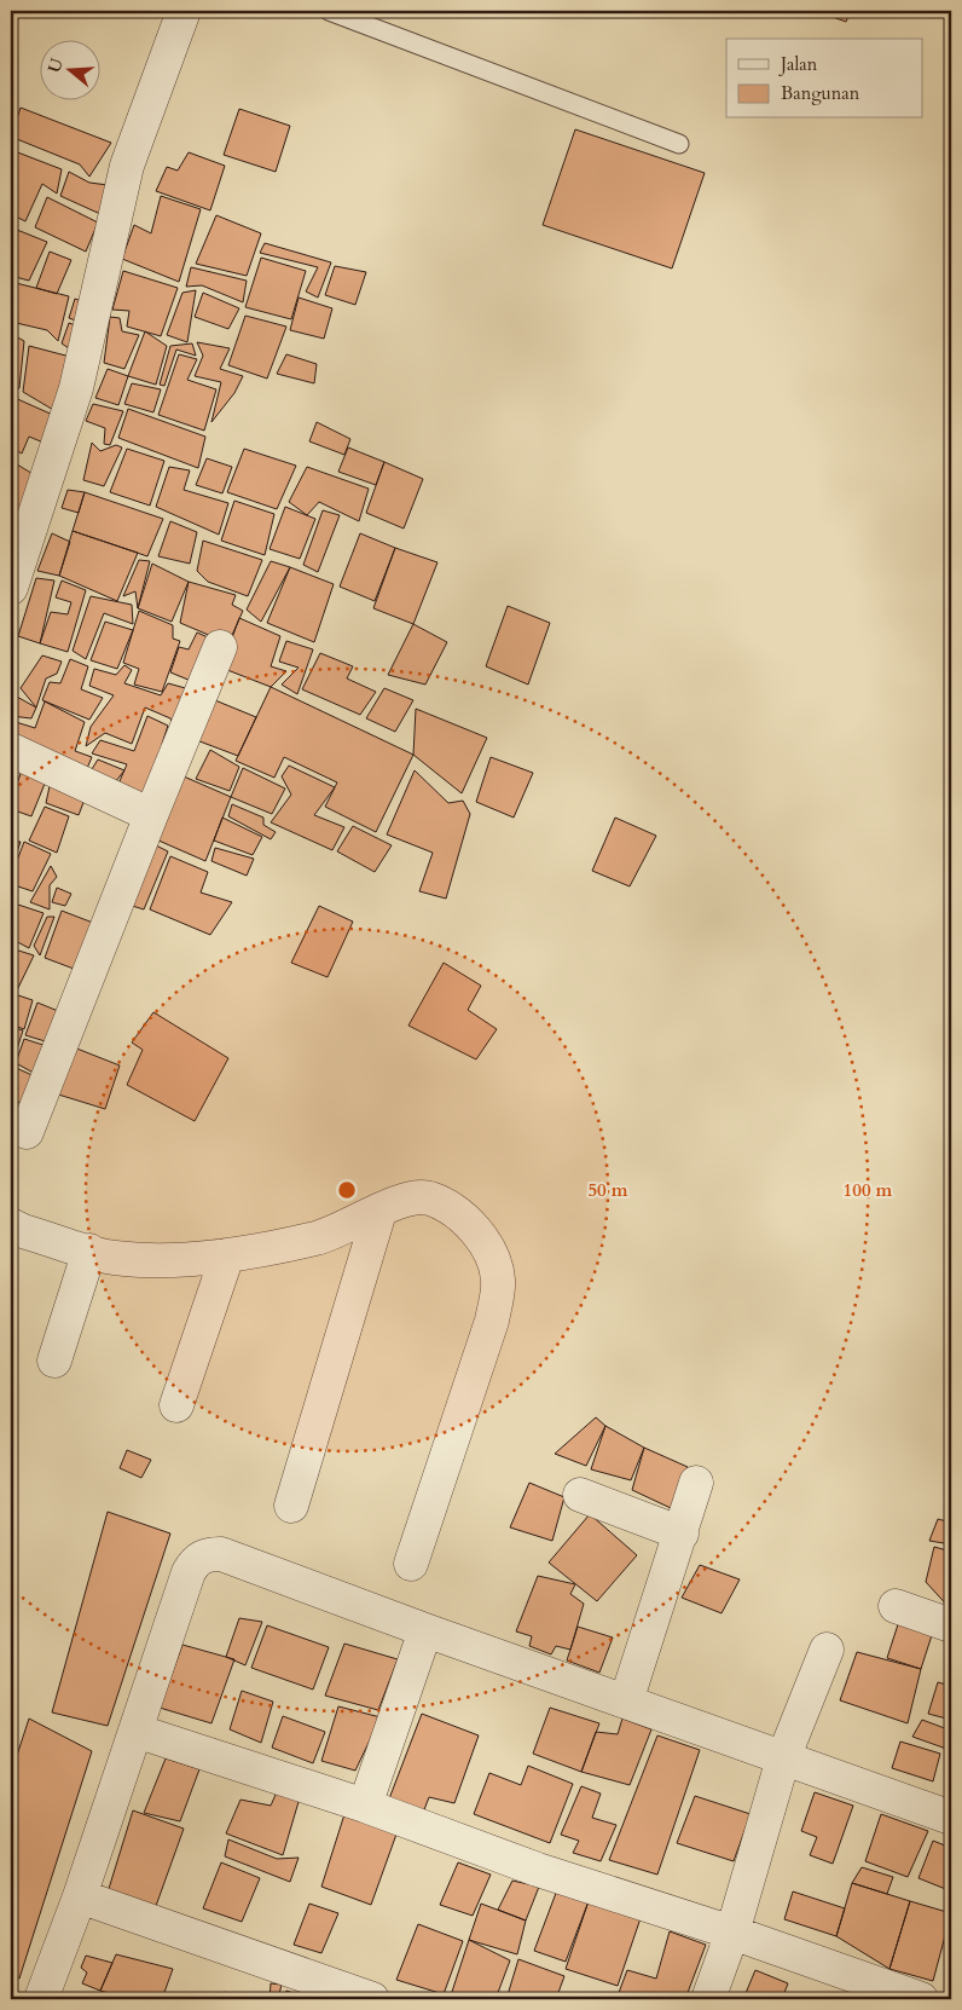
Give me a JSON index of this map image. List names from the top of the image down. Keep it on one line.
{"legend":["Jalan","Bangunan"],"north":"left","rings":["50 m","100 m"]}
